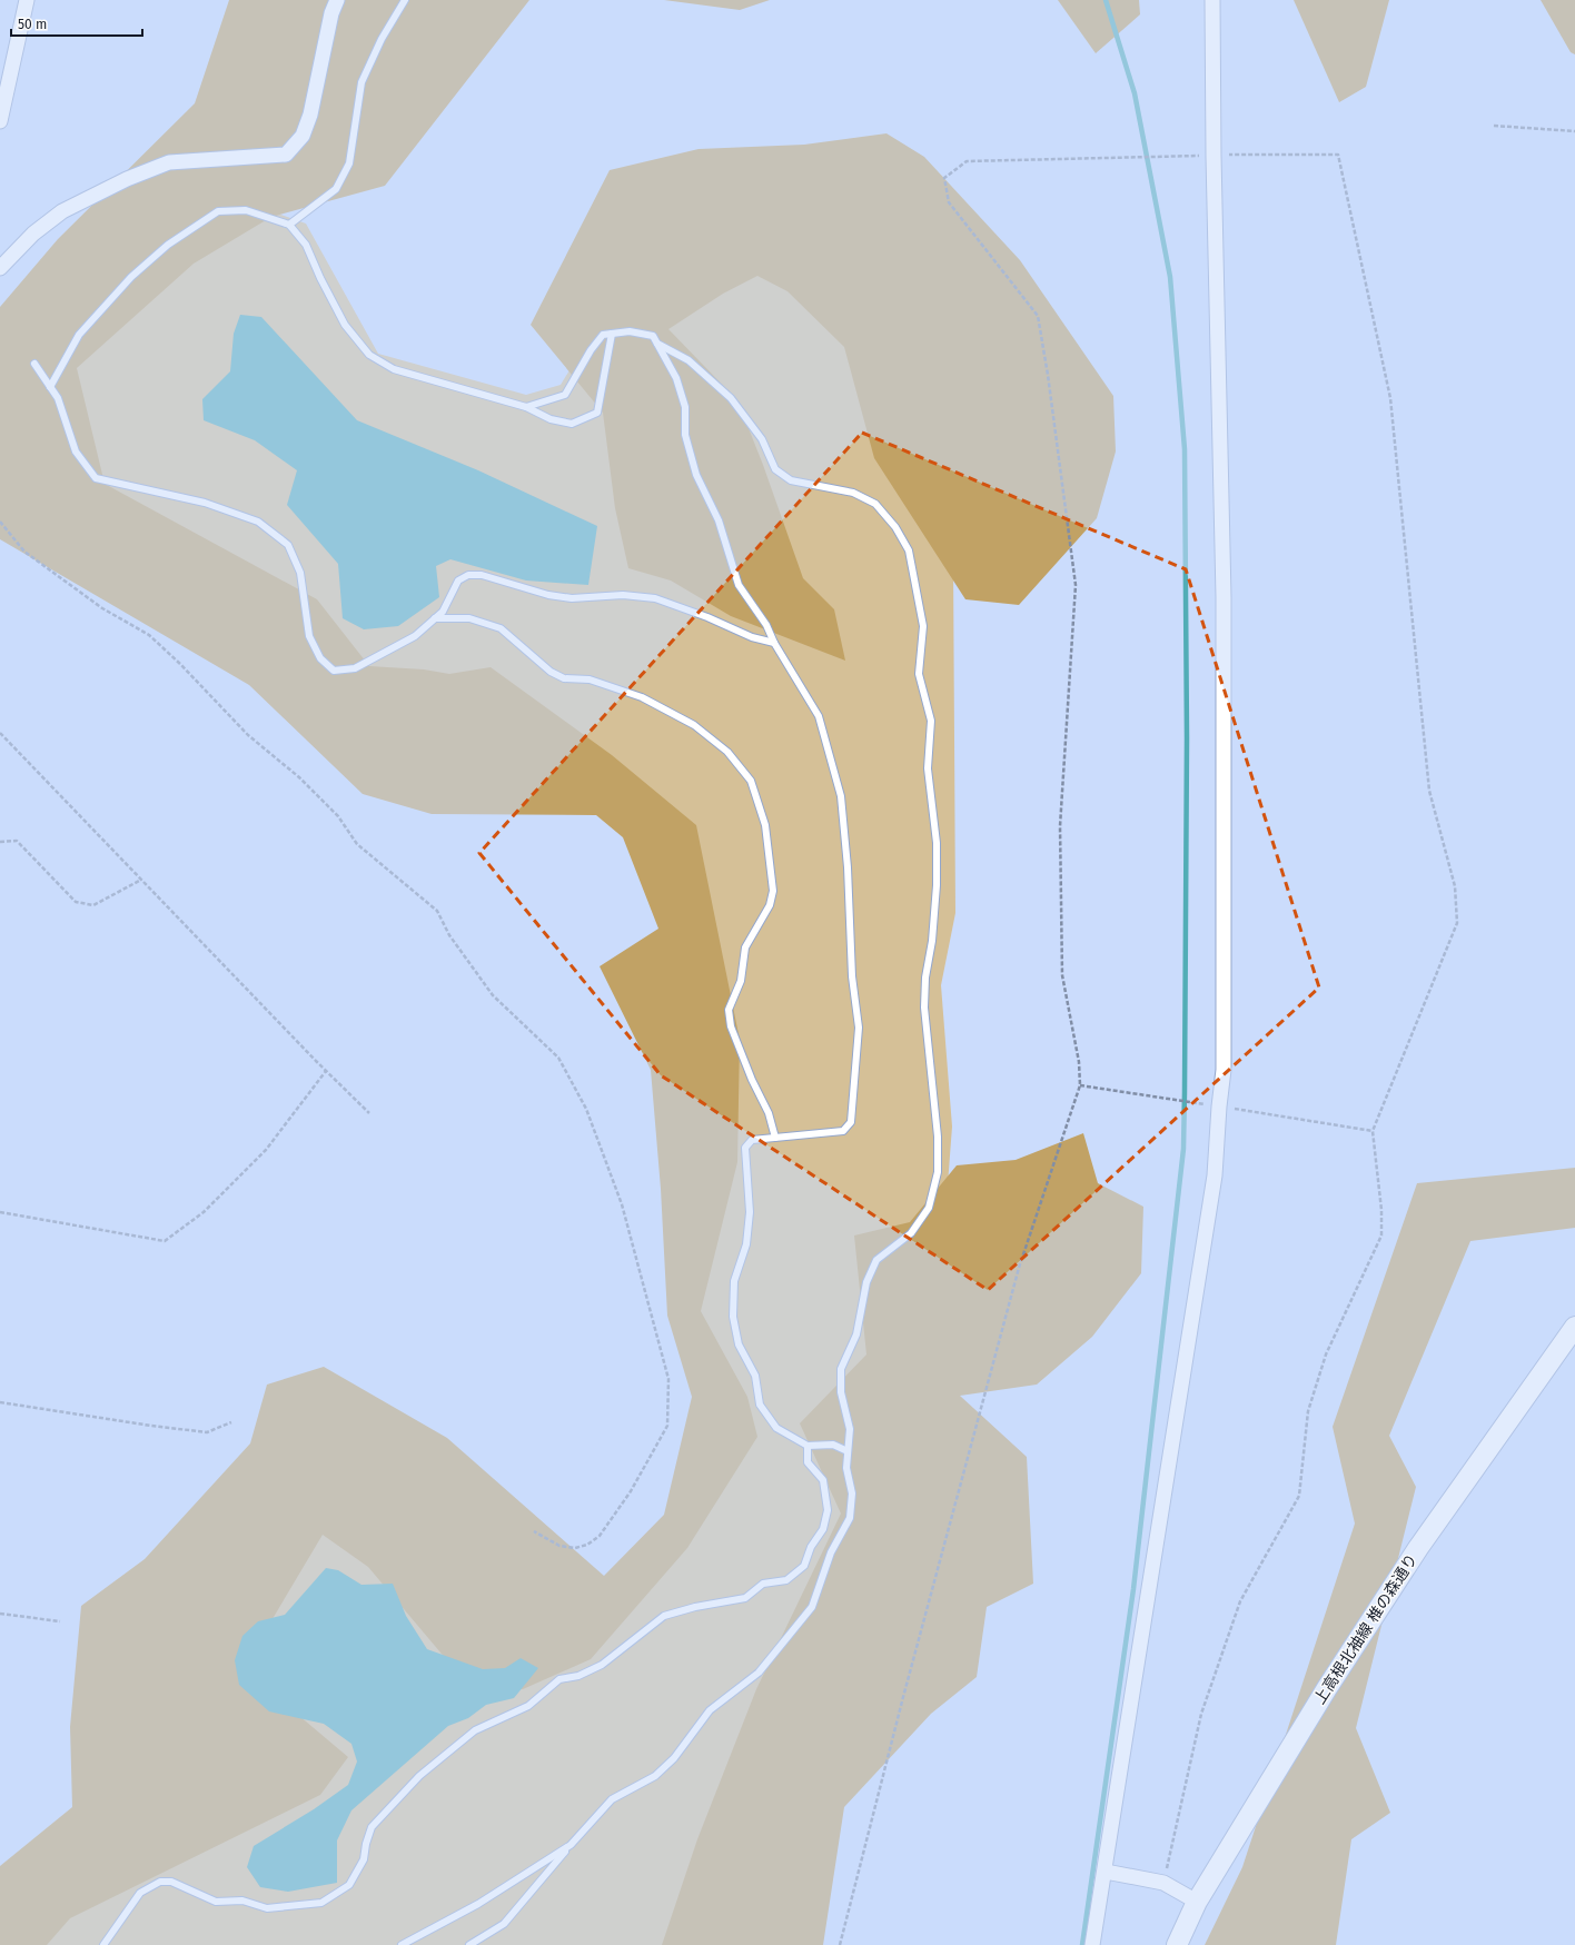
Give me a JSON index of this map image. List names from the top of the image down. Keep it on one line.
{"streets":{"main road":["上高根北袖線 椎の森通り"]},"scale_bar":"50 m"}
